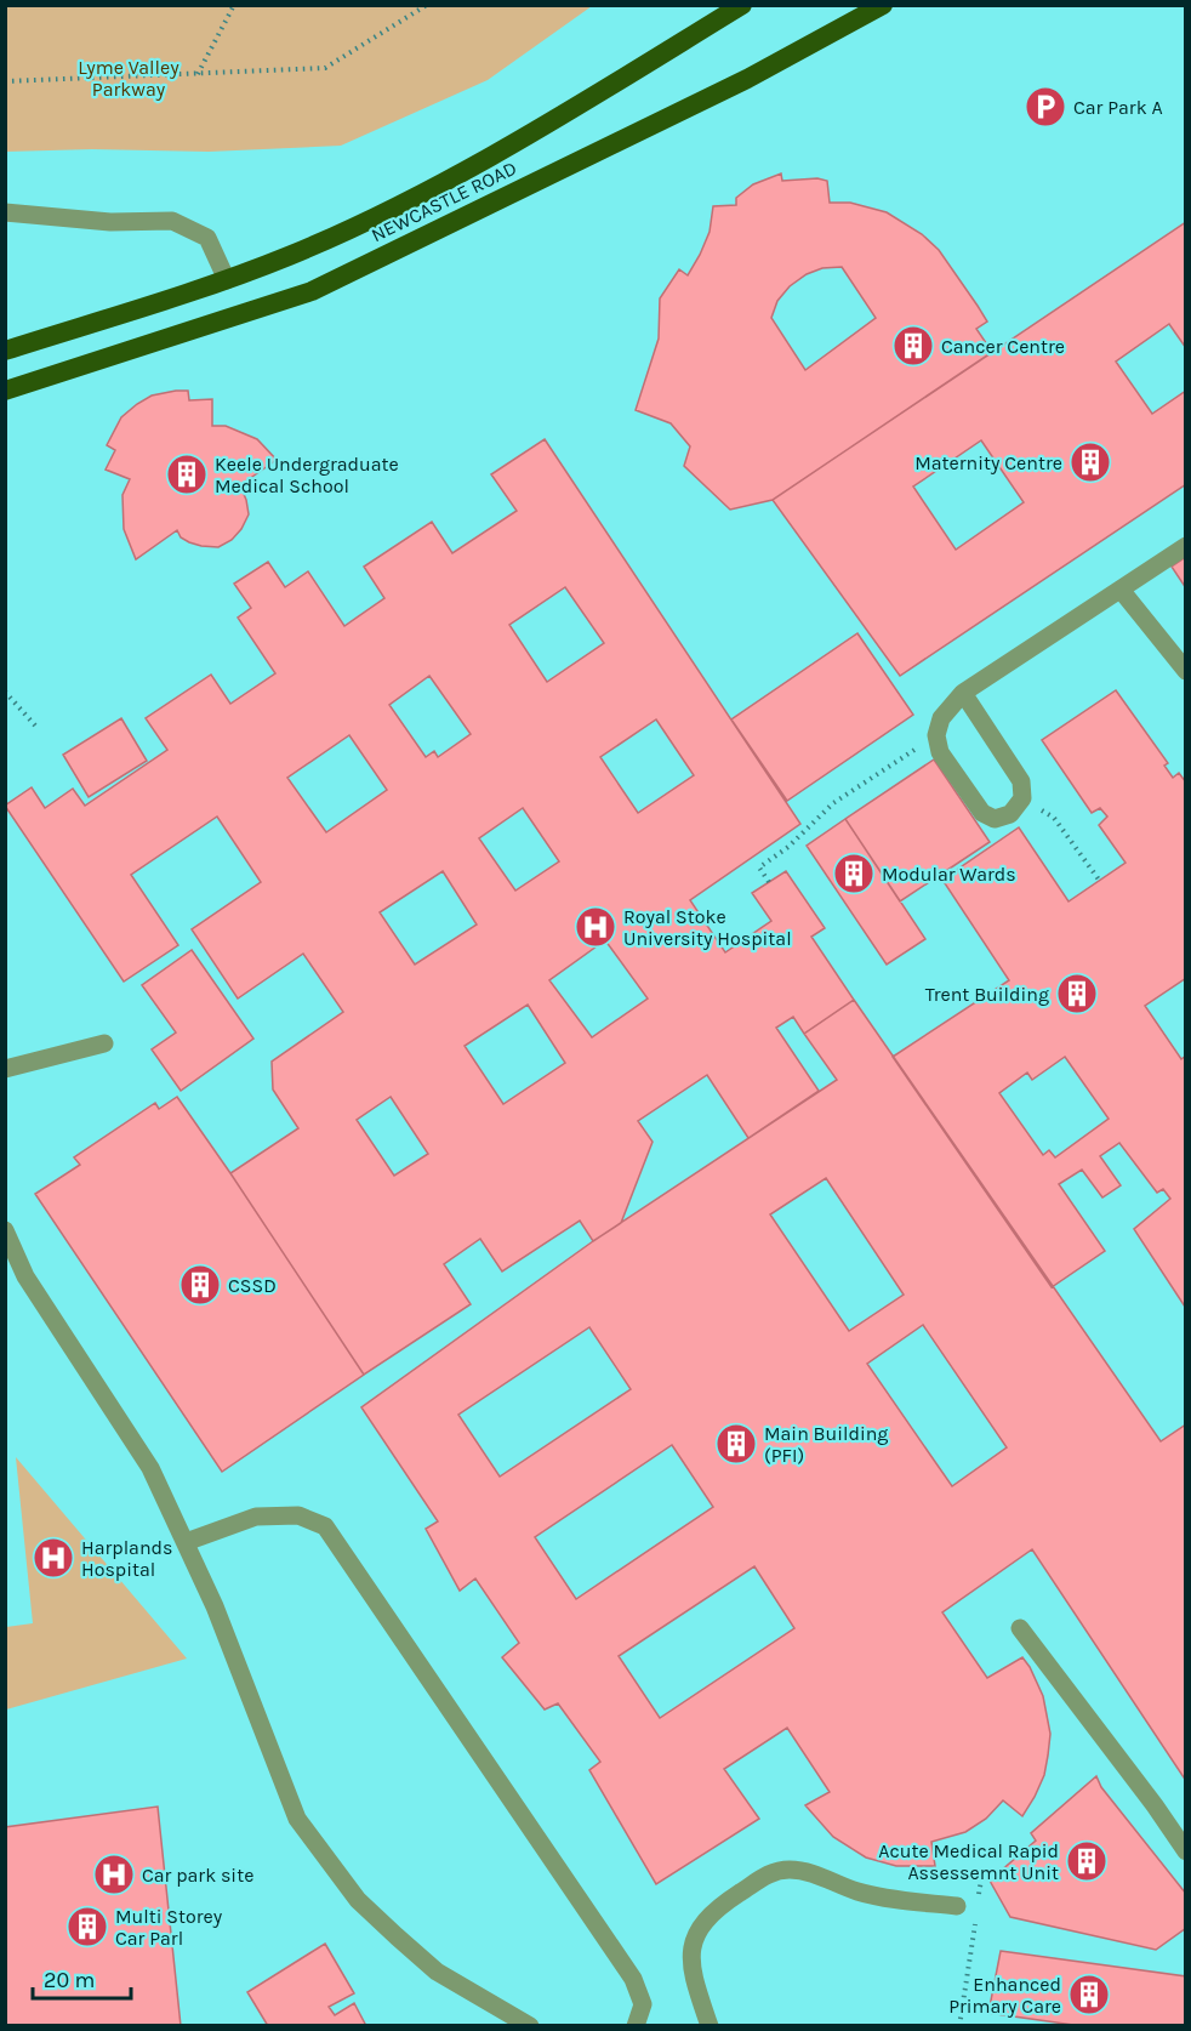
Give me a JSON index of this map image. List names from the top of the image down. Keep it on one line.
{"streets":{"highway":["NEWCASTLE ROAD"]},"parks":["Lyme Valley Parkway"],"places":{"parking":["Car Park A"],"building":["Cancer Centre","Maternity Centre","Keele Undergraduate Medical School","Modular Wards","Trent Building","CSSD","Main Building (PFI)","Acute Medical Rapid Assessemnt Unit","Multi Storey Car Parl","Enhanced Primary Care"],"hospital":["Royal Stoke University Hospital","Harplands Hospital","Car park site"]},"scale_bar":"20 m"}
